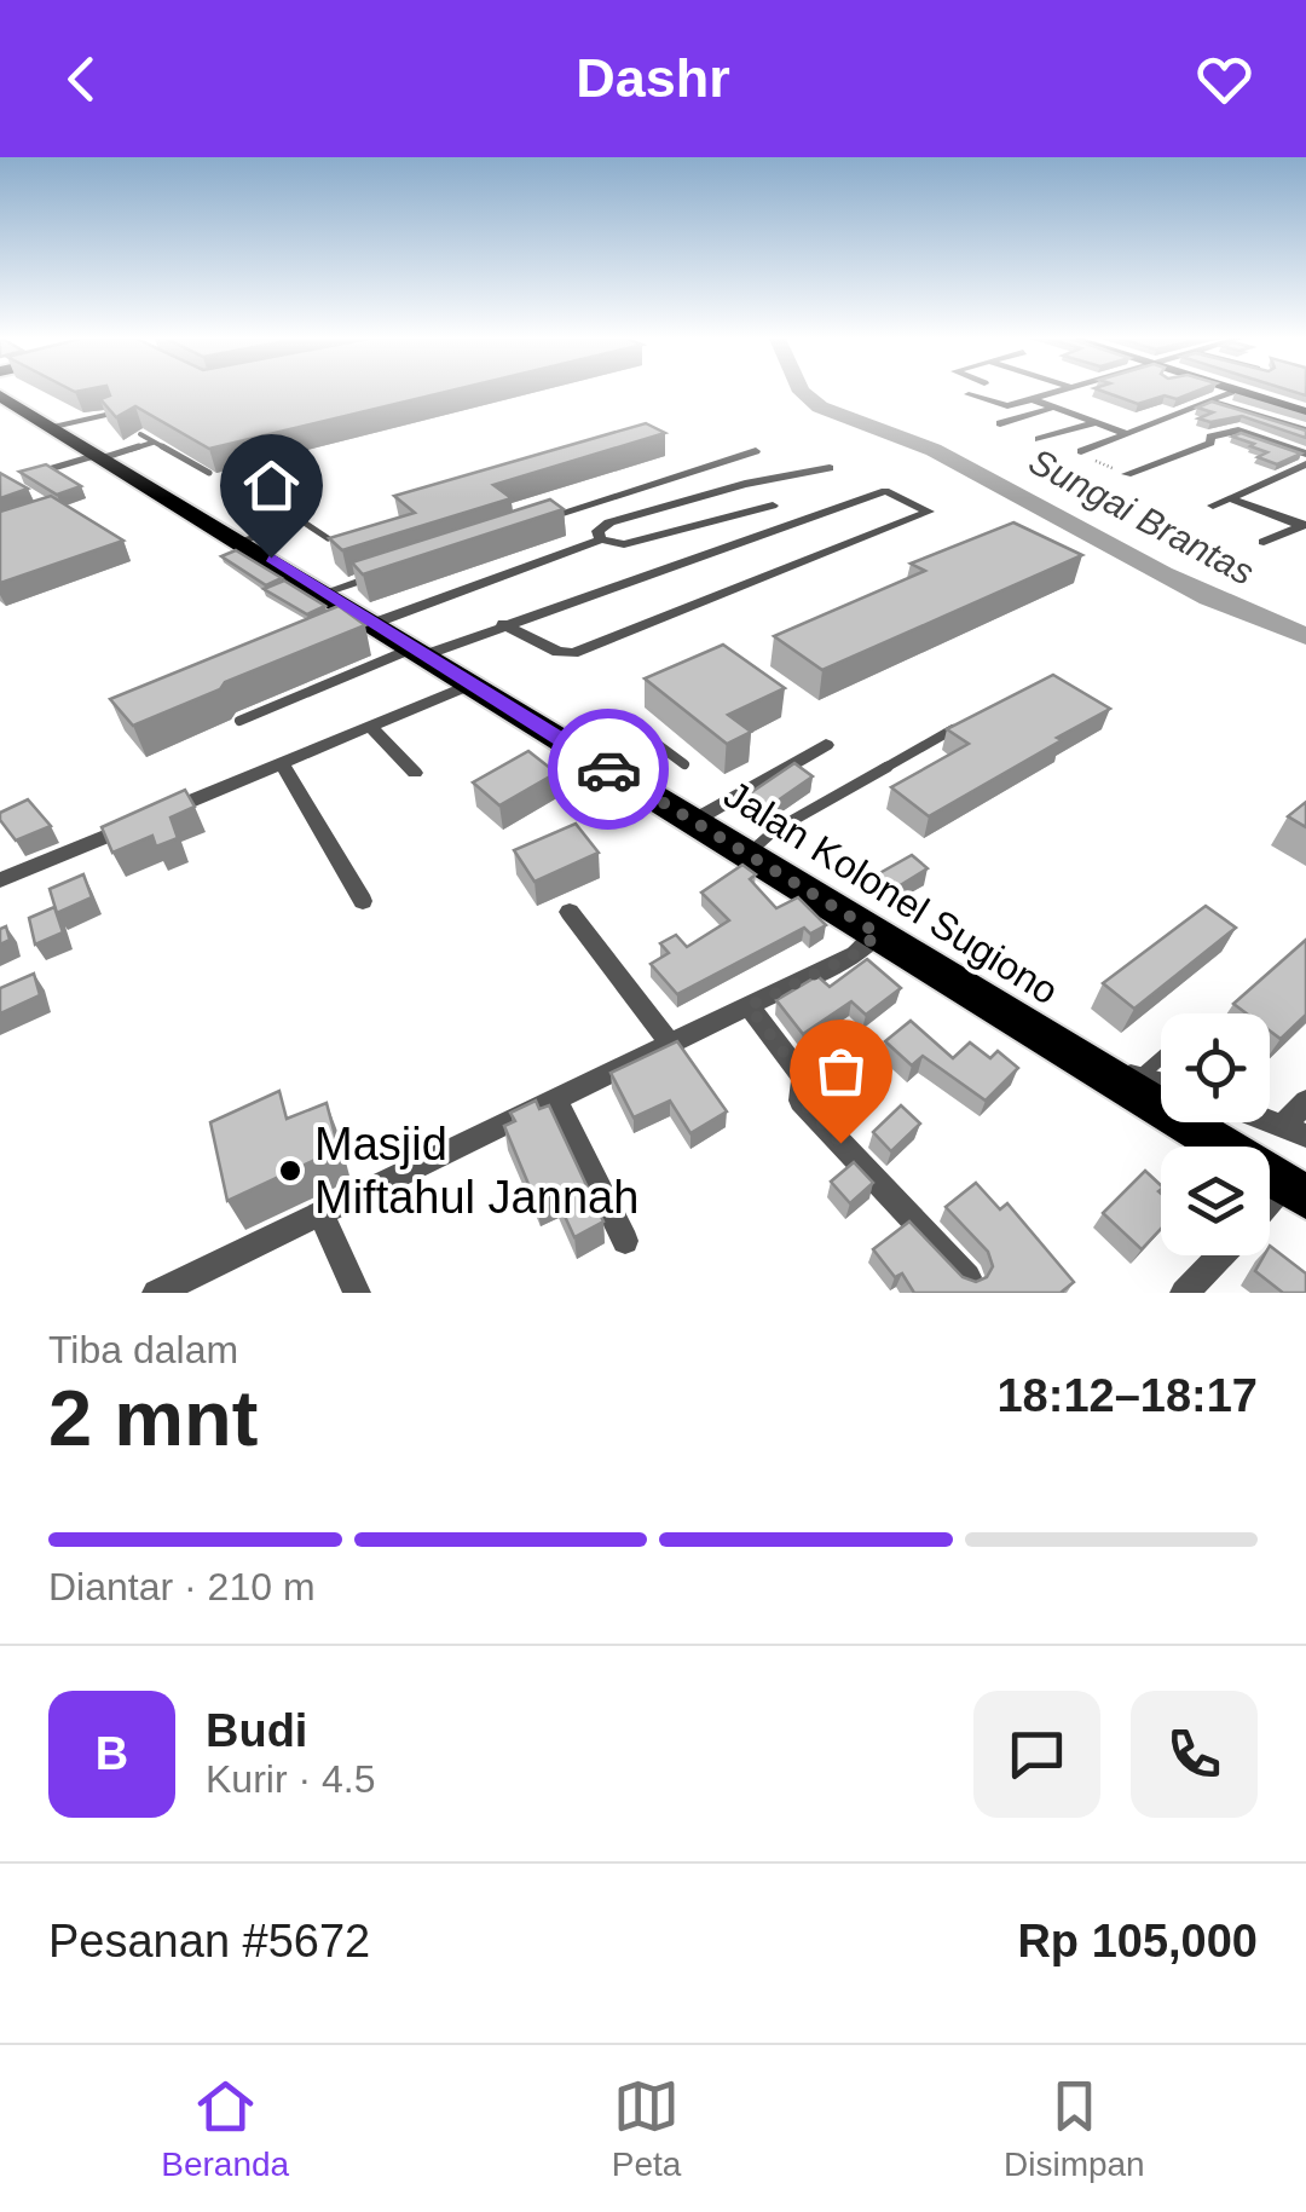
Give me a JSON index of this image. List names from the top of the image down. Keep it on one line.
{"streets":{"main road":["Jalan Kolonel Sugiono"]},"water":["Sungai Brantas"],"places":["Masjid Miftahul Jannah"],"page":{"header":"Dashr","heading":["2 mnt","Tiba dalam","18:12–18:17"],"panel":["Budi","Kurir · 4.5","Pesanan #5672","Rp 105,000"],"bar":"Diantar · 210 m","round":"B","tabs":["Beranda","Peta","Disimpan"]}}
